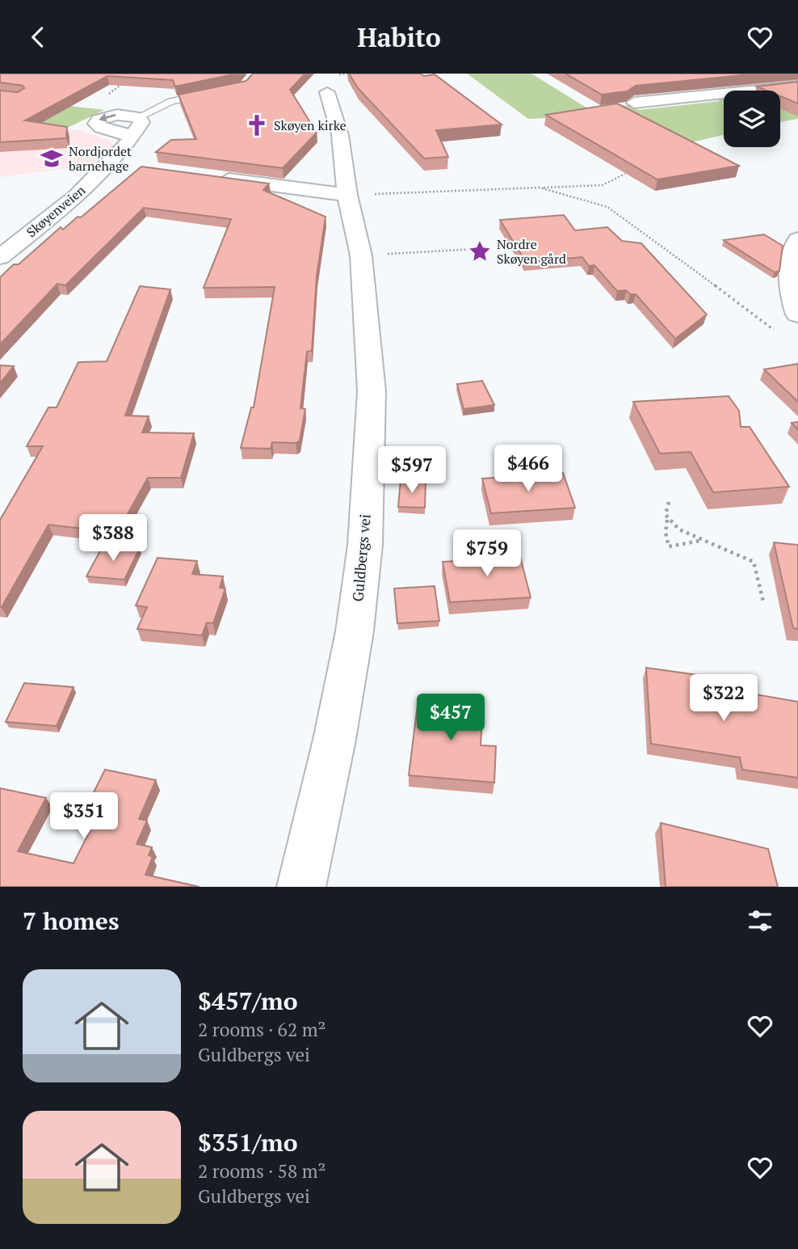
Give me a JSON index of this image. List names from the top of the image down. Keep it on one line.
{"streets":{"street":["Skøyenveien","Guldbergs vei"]},"places":{"church":["Skøyen kirke"],"school or university":["Nordjordet barnehage"],"place":["Nordre Skøyen gård"]},"page":{"header":"Habito","price":["$466","$597","$388","$759","$322","$457","$351"],"heading":"7 homes","list":[{"name":"$457/mo","note":"2 rooms · 62 m² · Guldbergs vei"},{"name":"$351/mo","note":"2 rooms · 58 m² · Guldbergs vei"}]}}
